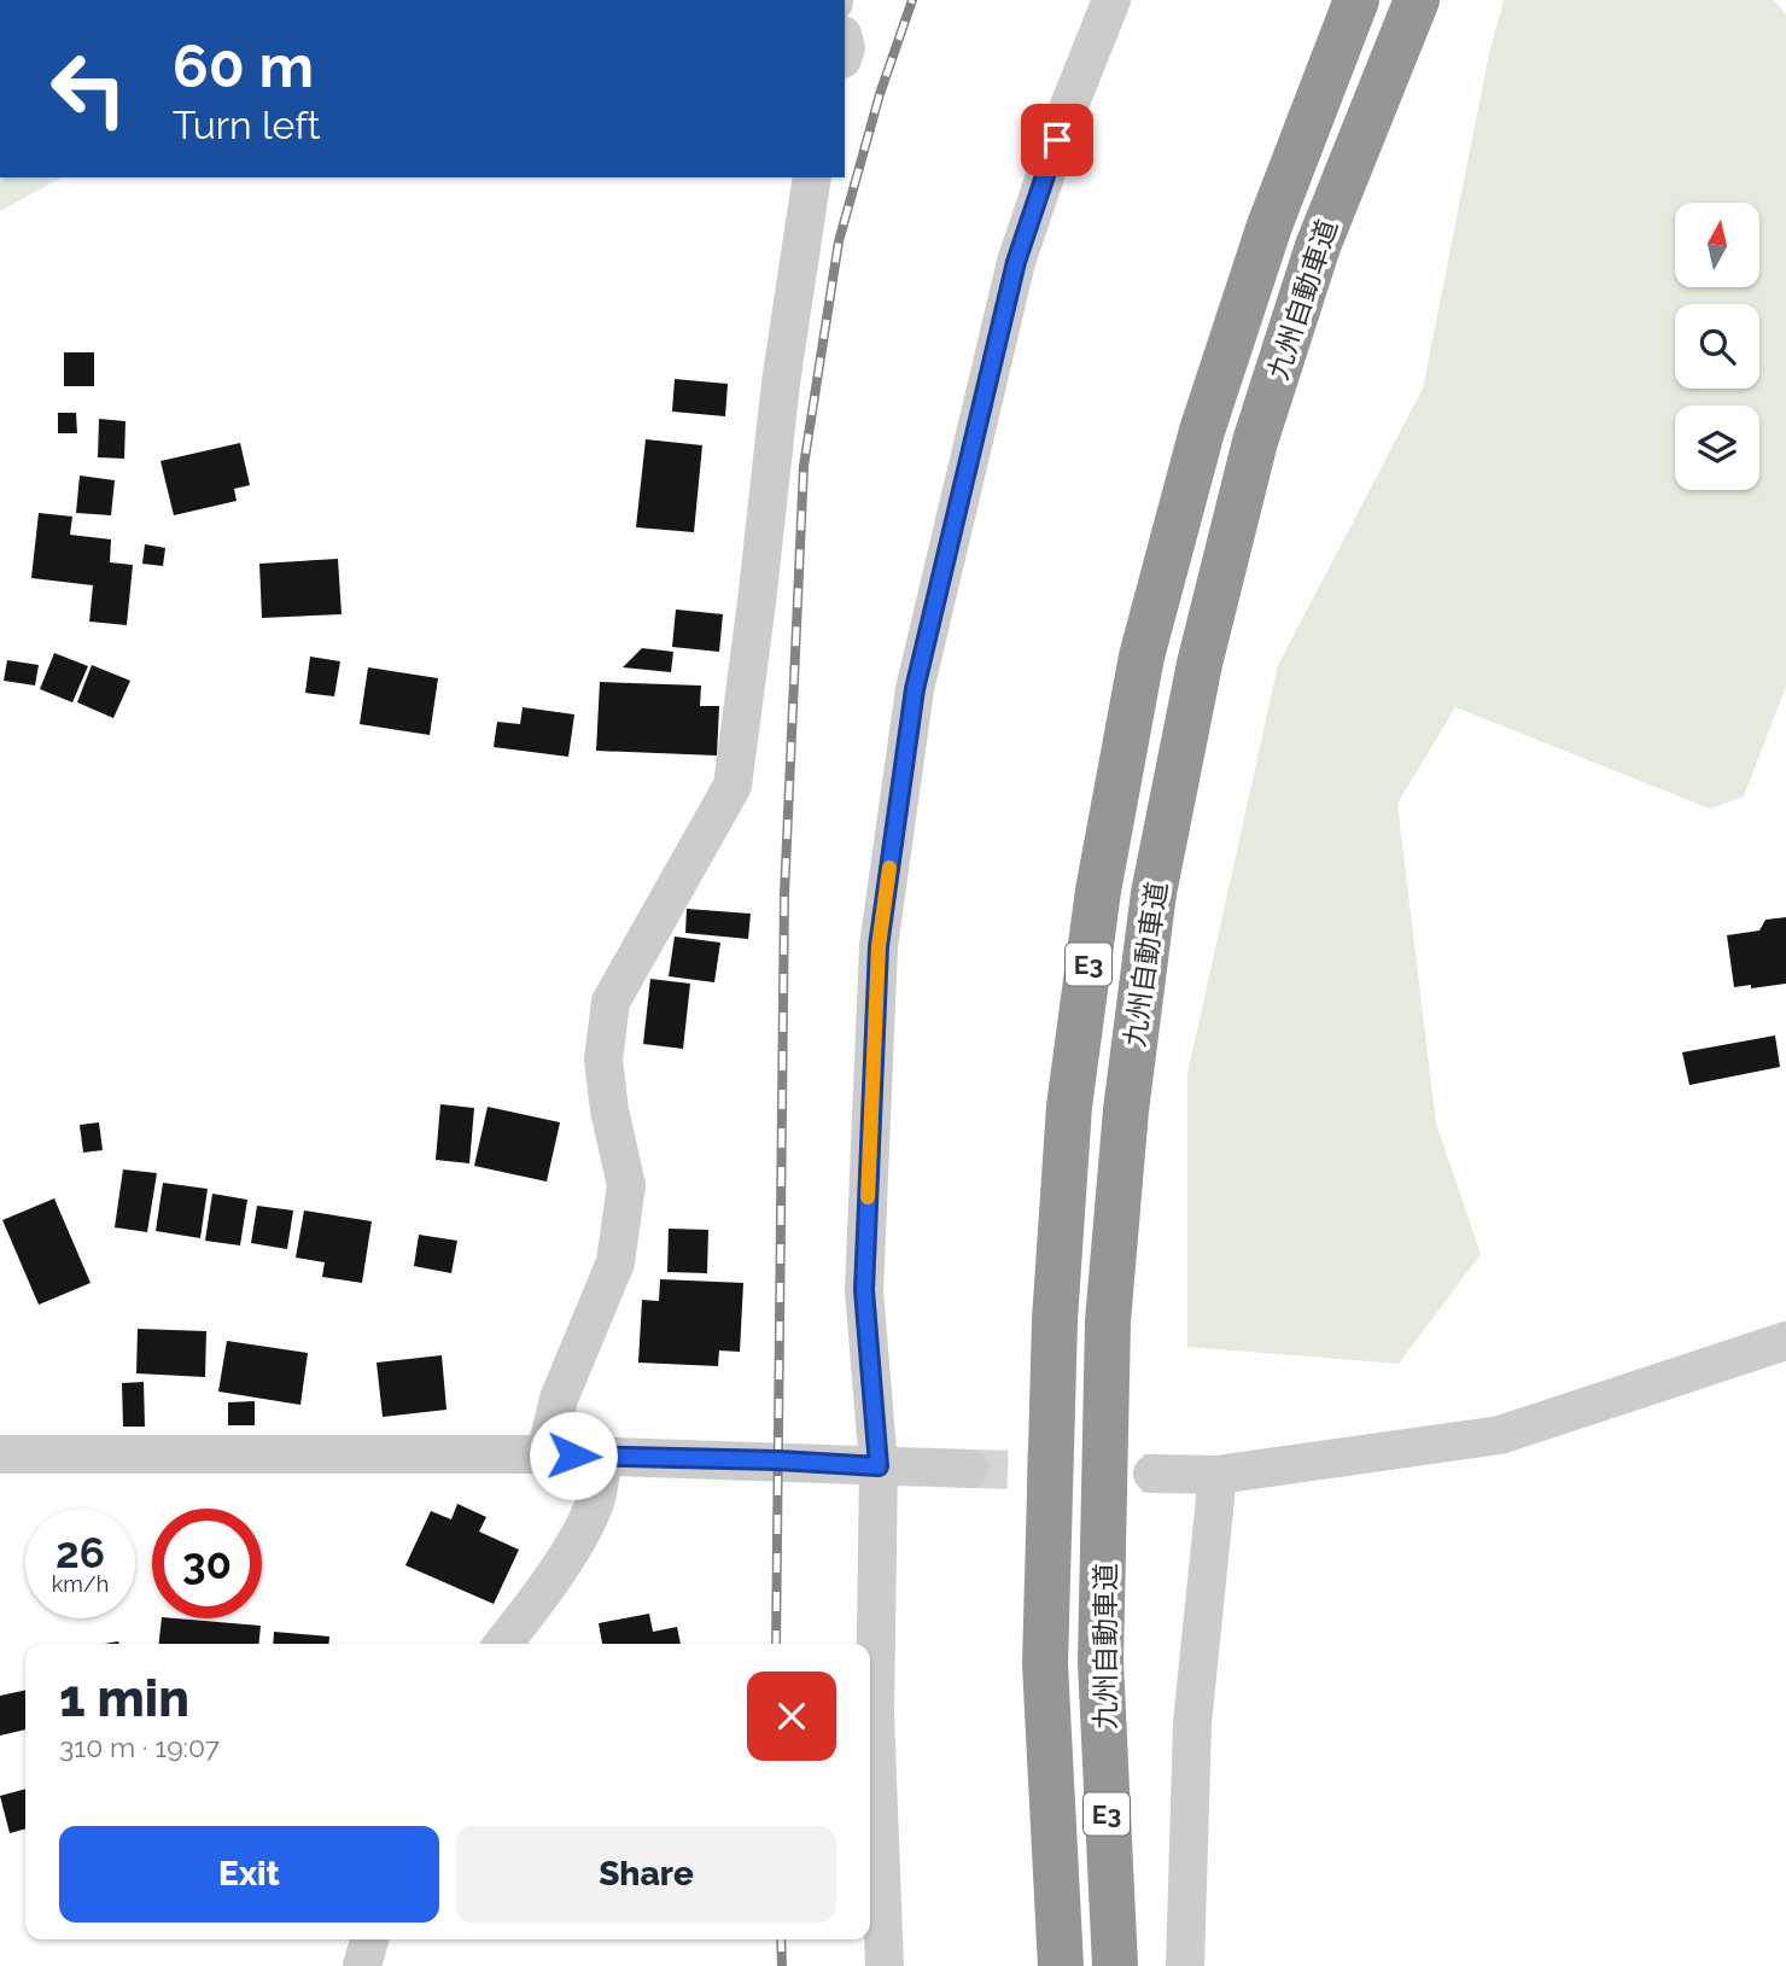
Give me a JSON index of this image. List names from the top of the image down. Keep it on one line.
{"streets":{"highway":["九州自動車道","E3"]},"north":"top","page":{"turn":["60 m","Turn left"],"speed":"26 km/h","limit":"30","heading":["1 min","310 m · 19:07"],"buttons":["Exit","Share"]}}
